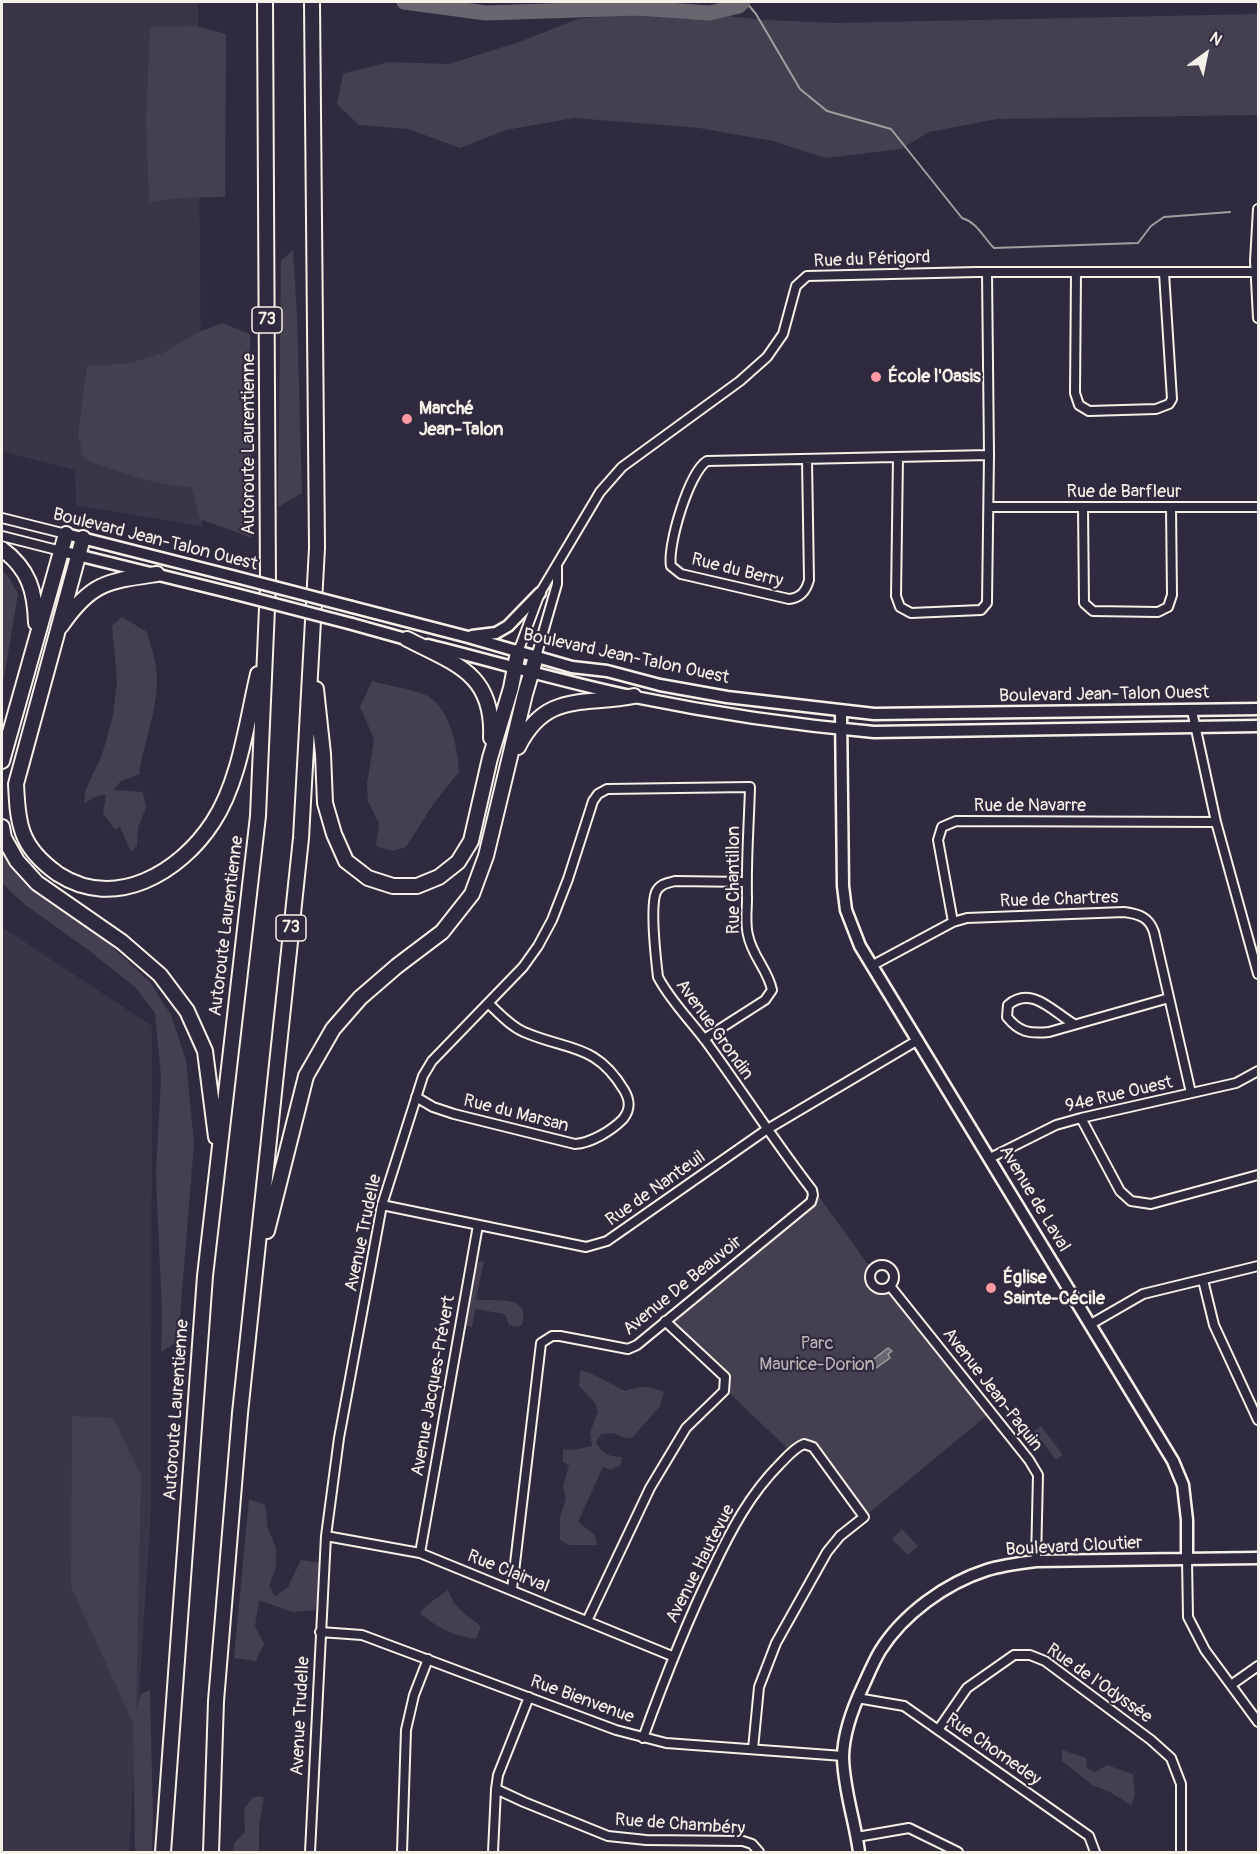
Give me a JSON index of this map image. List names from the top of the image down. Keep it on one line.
{"streets":{"highway":["73","Autoroute Laurentienne"],"street":["Rue du Périgord","Rue de Barfleur","Boulevard Jean-Talon Ouest","Rue du Berry","Rue de Navarre","Rue Chantillon","Rue de Chartres","Avenue Grondin","94e Rue Ouest","Rue du Marsan","Rue de Nanteuil","Avenue de Laval","Avenue Trudelle","Avenue De Beauvoir","Avenue Jacques-Prévert","Avenue Jean-Paquin","Boulevard Cloutier","Avenue Hautevue","Rue Clairval","Rue de l'Odyssée","Rue Bienvenue","Rue Chomedey","Rue de Chambéry"]},"crossings":[["Rue du Périgord","Boulevard Jean-Talon Ouest"],["Boulevard Jean-Talon Ouest","Avenue de Laval"],["Rue de Navarre","Rue de Chartres"],["Rue Chantillon","Avenue Grondin"],["Rue Chantillon","Avenue Trudelle"],["Rue de Chartres","94e Rue Ouest"],["Rue de Chartres","Avenue de Laval"],["Avenue Grondin","Rue de Nanteuil"],["Avenue Grondin","Avenue De Beauvoir"],["94e Rue Ouest","Avenue de Laval"],["Rue du Marsan","Avenue Trudelle"],["Rue de Nanteuil","Avenue de Laval"],["Rue de Nanteuil","Avenue Trudelle"],["Rue de Nanteuil","Avenue De Beauvoir"],["Rue de Nanteuil","Avenue Jacques-Prévert"],["Avenue de Laval","Boulevard Cloutier"],["Avenue Trudelle","Rue Clairval"],["Avenue Trudelle","Rue Bienvenue"],["Avenue De Beauvoir","Rue Clairval"],["Avenue Jacques-Prévert","Rue Clairval"],["Avenue Jean-Paquin","Boulevard Cloutier"],["Boulevard Cloutier","Rue Bienvenue"],["Boulevard Cloutier","Rue Chomedey"],["Avenue Hautevue","Rue Clairval"],["Avenue Hautevue","Rue Bienvenue"],["Rue de l'Odyssée","Rue Chomedey"]],"parks":["Parc Maurice-Dorion"],"places":["École l'Oasis","Marché Jean-Talon","Église Sainte-Cécile"],"north":"top right"}
